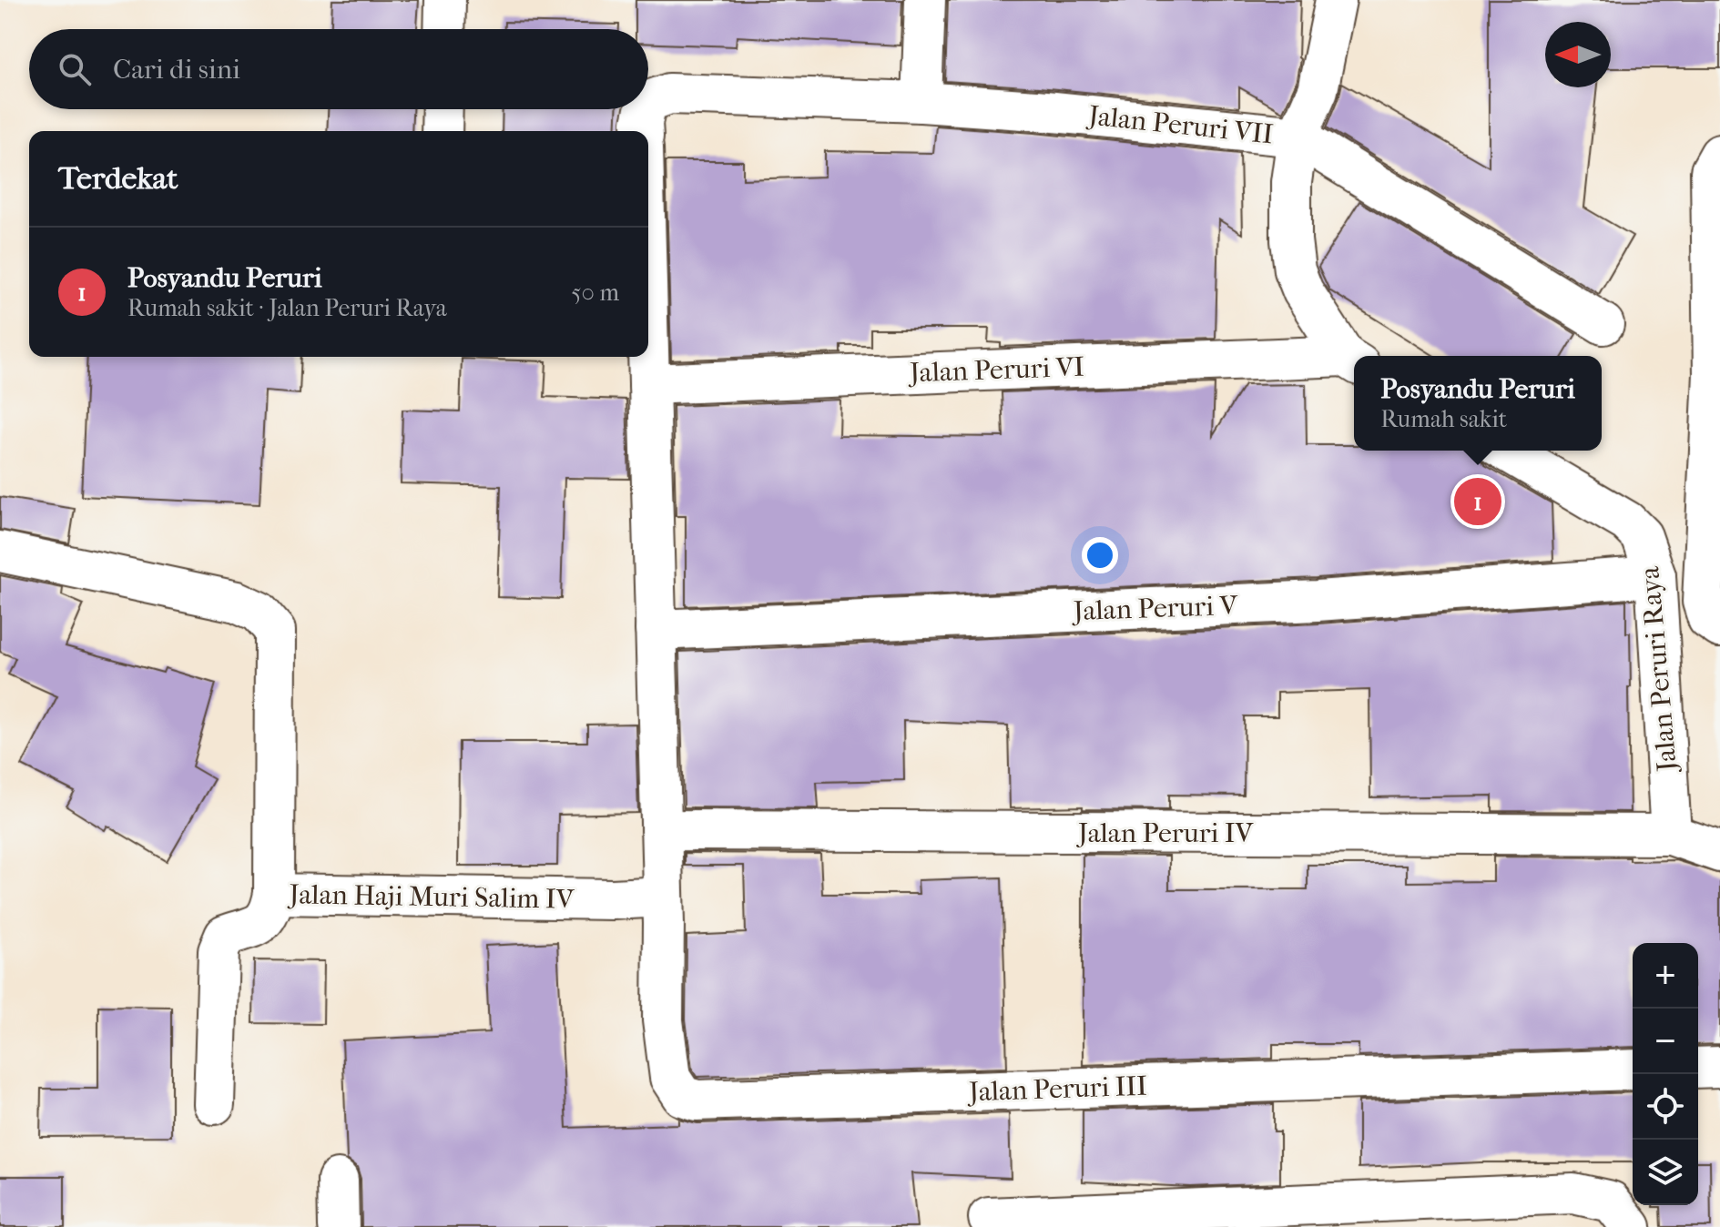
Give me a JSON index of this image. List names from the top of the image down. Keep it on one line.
{"streets":{"street":["Jalan Peruri VII","Jalan Peruri VI","Jalan Peruri V","Jalan Peruri Raya","Jalan Peruri IV","Jalan Haji Muri Salim IV","Jalan Peruri III"]},"crossings":[["Jalan Peruri VI","Jalan Peruri III"],["Jalan Peruri V","Jalan Peruri Raya"],["Jalan Peruri V","Jalan Peruri III"],["Jalan Peruri Raya","Jalan Peruri IV"],["Jalan Peruri IV","Jalan Peruri III"],["Jalan Haji Muri Salim IV","Jalan Peruri III"]],"north":"left","page":{"search":"Cari di sini","heading":"Terdekat","list":[{"mark":"1","name":"Posyandu Peruri","note":"Rumah sakit · Jalan Peruri Raya","value":"50 m"}],"popup":["Posyandu Peruri","Rumah sakit"],"pins":"1","map_buttons":["+","−"]}}
